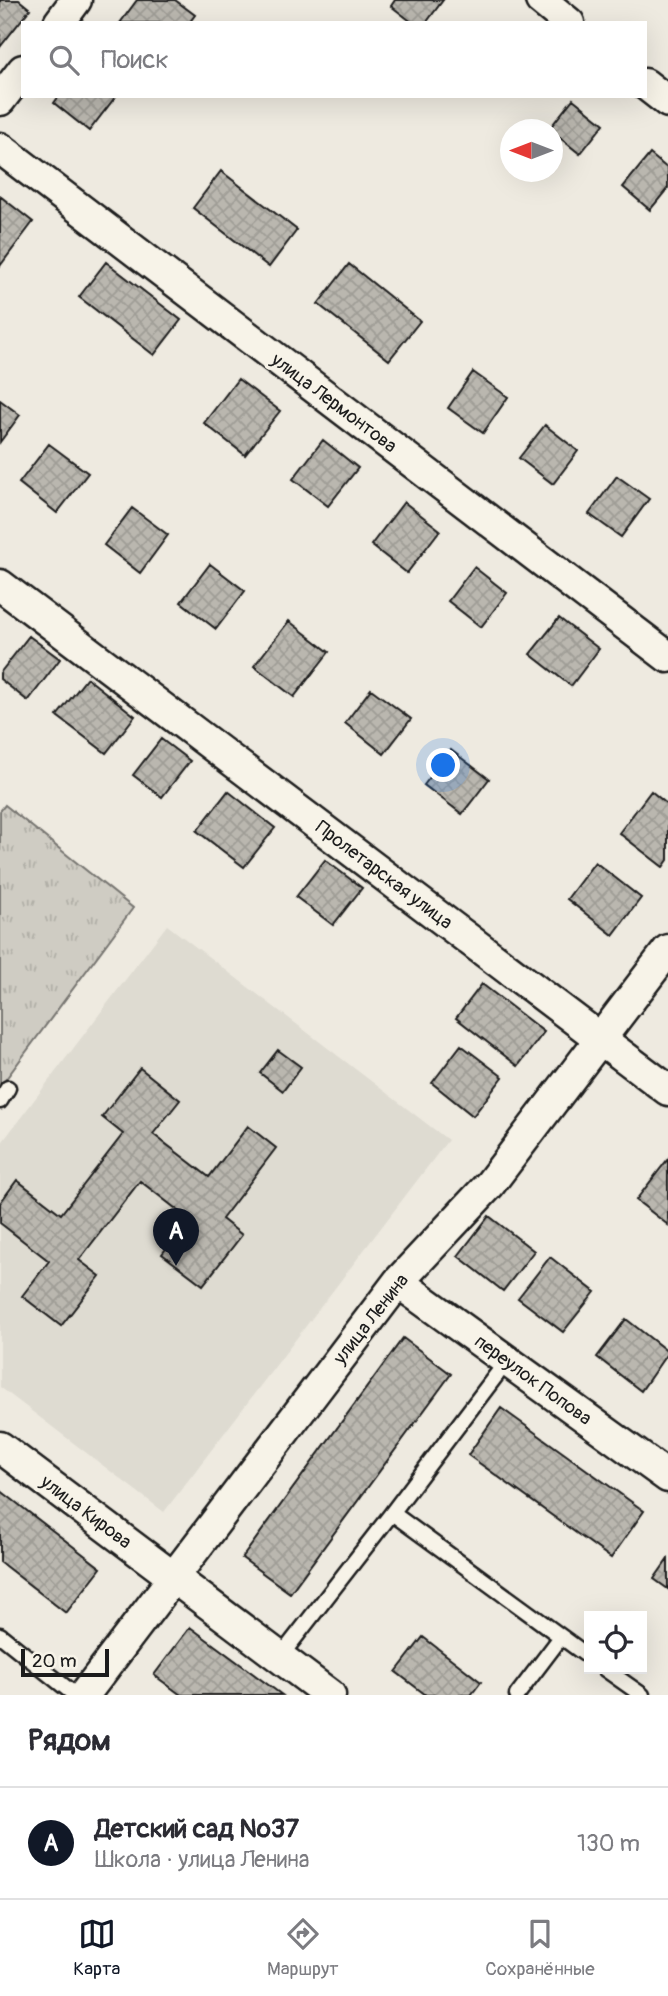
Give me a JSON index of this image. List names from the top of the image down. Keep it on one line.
{"streets":{"street":["улица Лермонтова","Пролетарская улица","улица Ленина","переулок Попова","улица Кирова"]},"crossings":[["Пролетарская улица","улица Ленина"],["улица Ленина","переулок Попова"],["улица Ленина","улица Кирова"]],"scale_bar":"20 m","north":"left","page":{"search":"Поиск","pins":"A","scale":"20 m","heading":"Рядом","list":[{"mark":"A","name":"Детский сад №37","note":"Школа · улица Ленина","value":"130 m"}],"nav":["Карта","Маршрут","Сохранённые"]}}
